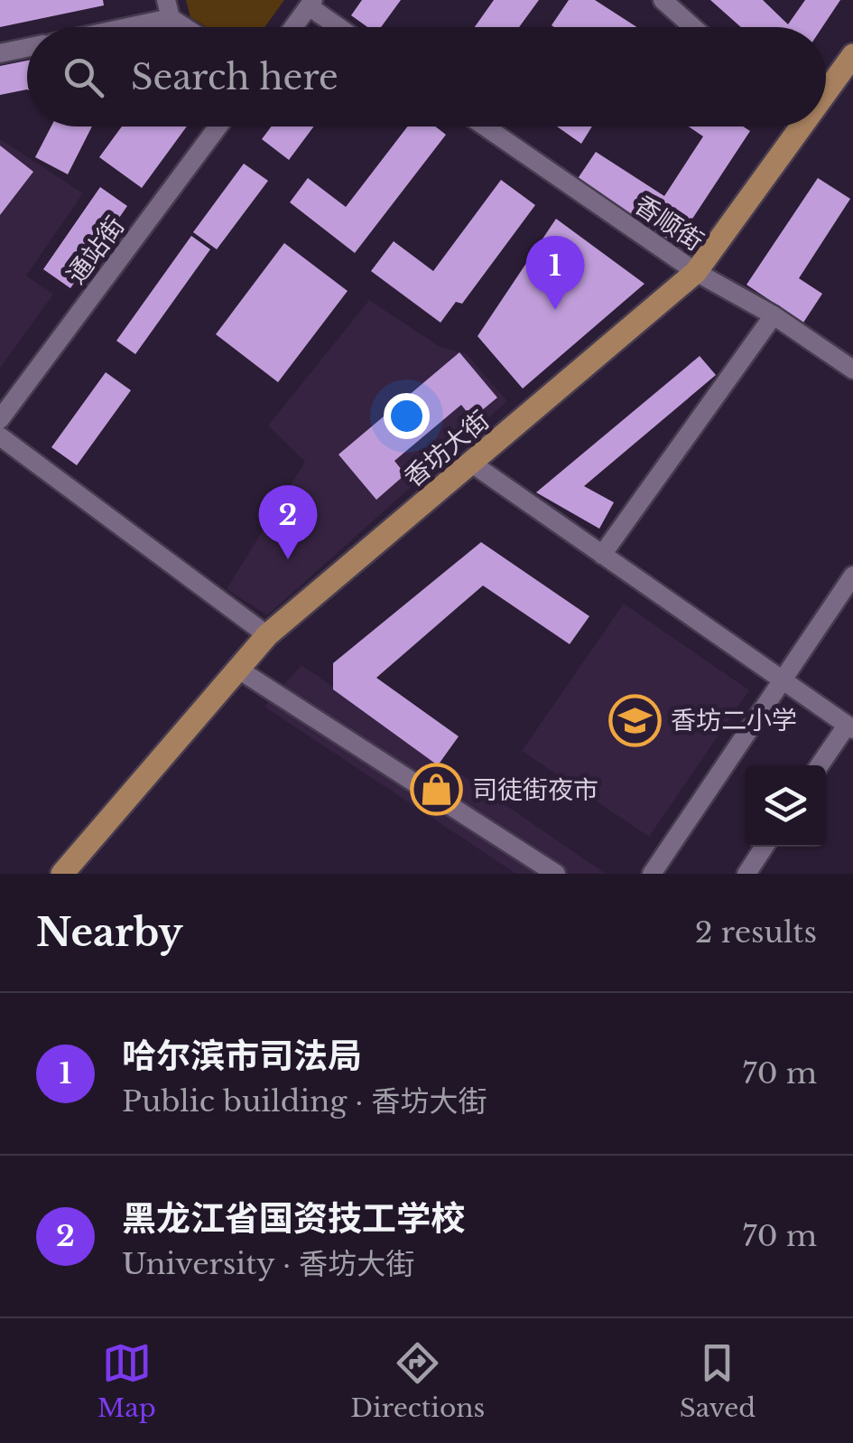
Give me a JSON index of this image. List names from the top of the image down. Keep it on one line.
{"streets":{"main road":["香坊大街"],"street":["香顺街","通站街"]},"crossings":[["香顺街","香坊大街"]],"places":{"school or university":["香坊二小学"],"shop":["司徒街夜市"]},"page":{"search":"Search here","pins":["1","2"],"heading":["Nearby","2 results"],"list":[{"mark":"1","name":"哈尔滨市司法局","note":"Public building · 香坊大街","value":"70 m"},{"mark":"2","name":"黑龙江省国资技工学校","note":"University · 香坊大街","value":"70 m"}],"nav":["Map","Directions","Saved"]}}
